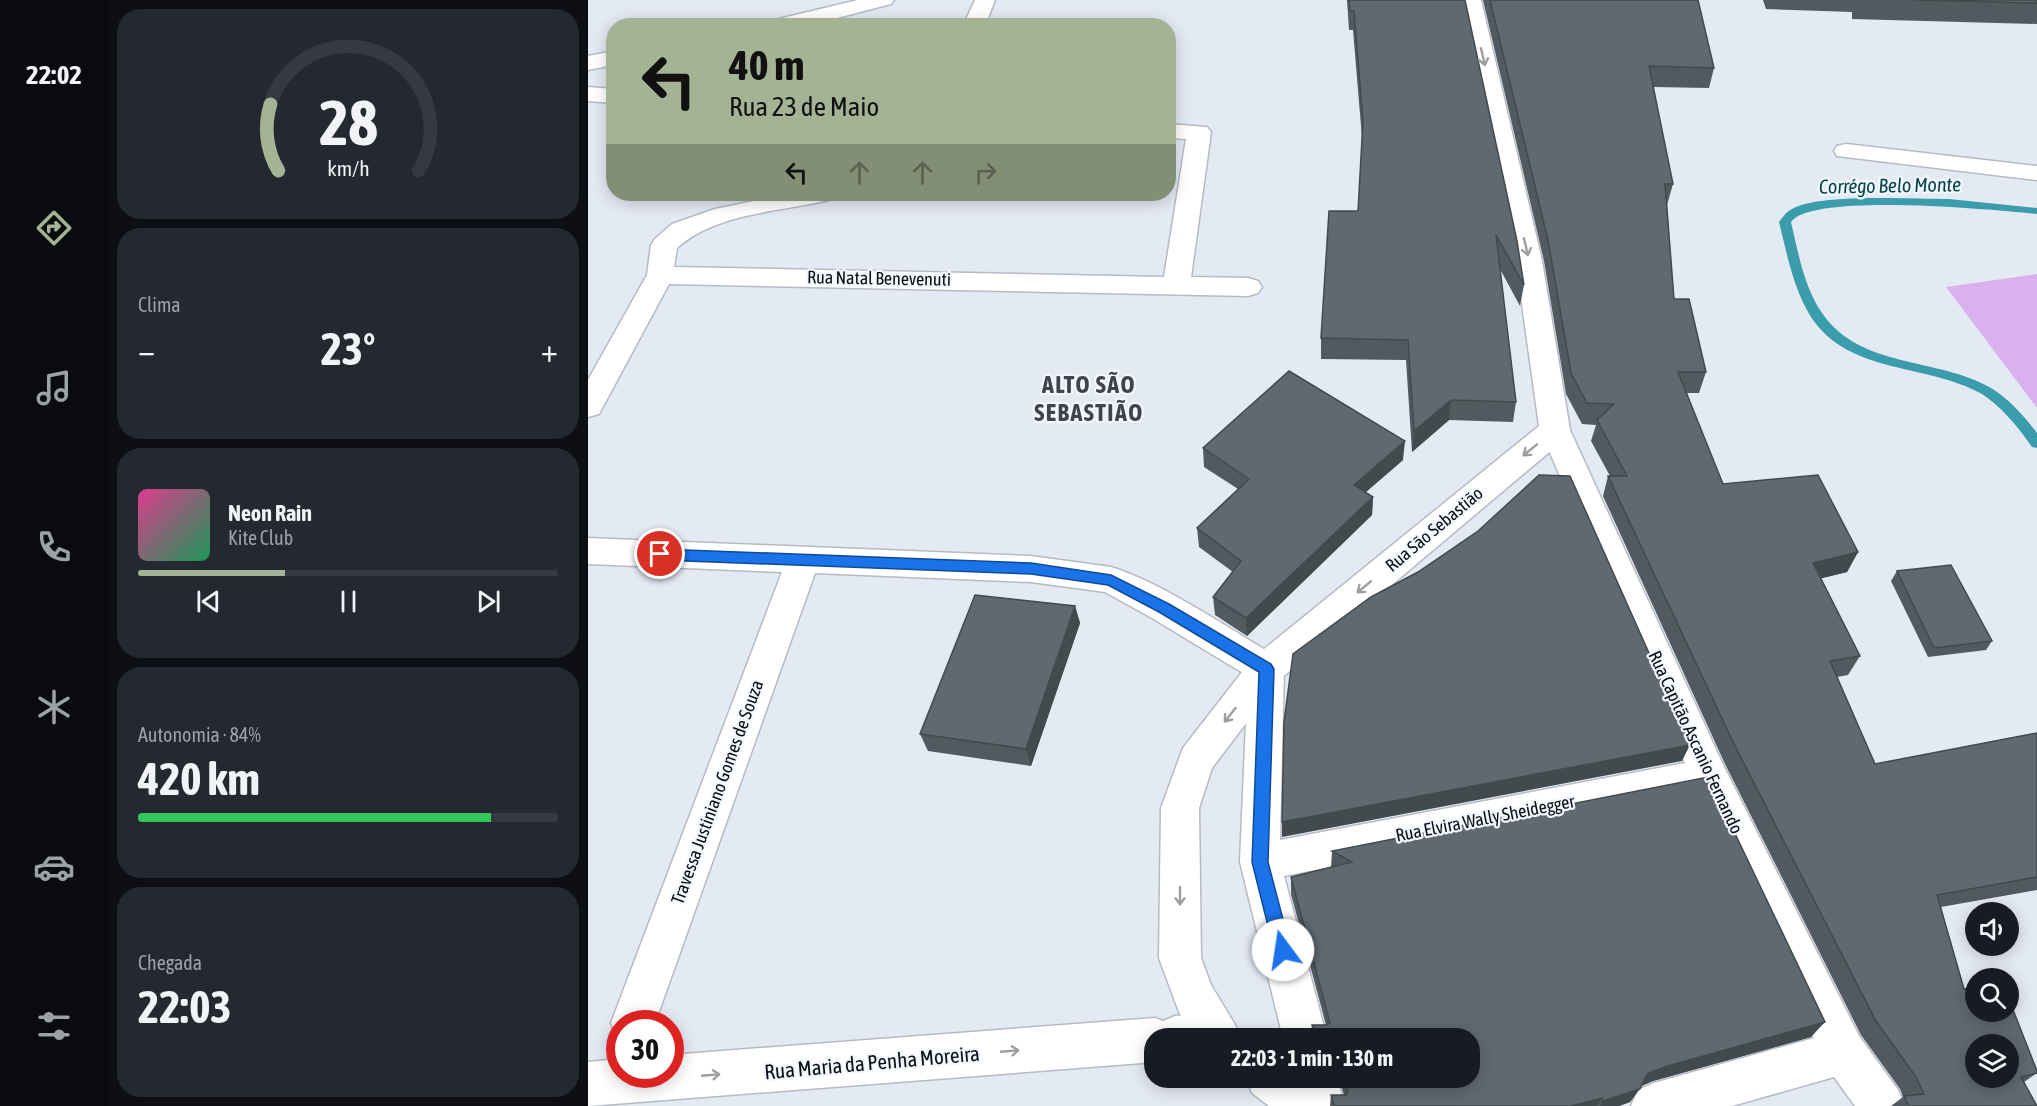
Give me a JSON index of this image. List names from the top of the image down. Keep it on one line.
{"streets":{"street":["Rua Natal Benevenuti","Rua São Sebastião","Rua Capitão Ascanio Fernando","Travessa Justiniano Gomes de Souza","Rua Elvira Wally Sheidegger","Rua Maria da Penha Moreira"]},"crossings":[["Rua São Sebastião","Rua Capitão Ascanio Fernando"],["Rua Capitão Ascanio Fernando","Rua Elvira Wally Sheidegger"]],"one_way":["Rua São Sebastião","Rua Maria da Penha Moreira"],"districts":["ALTO SÃO SEBASTIÃO"],"water":["Corrégo Belo Monte"],"page":{"tabs":"22:02","turn":["40 m","Rua 23 de Maio"],"tile":["Clima",["Autonomia · 84%","420 km"],["Chegada","22:03"]],"heat":["−","23°","+"],"song":["Neon Rain","Kite Club"],"limit":"30","trip":"22:03 · 1 min · 130 m","gauge":["28","km/h"]}}
